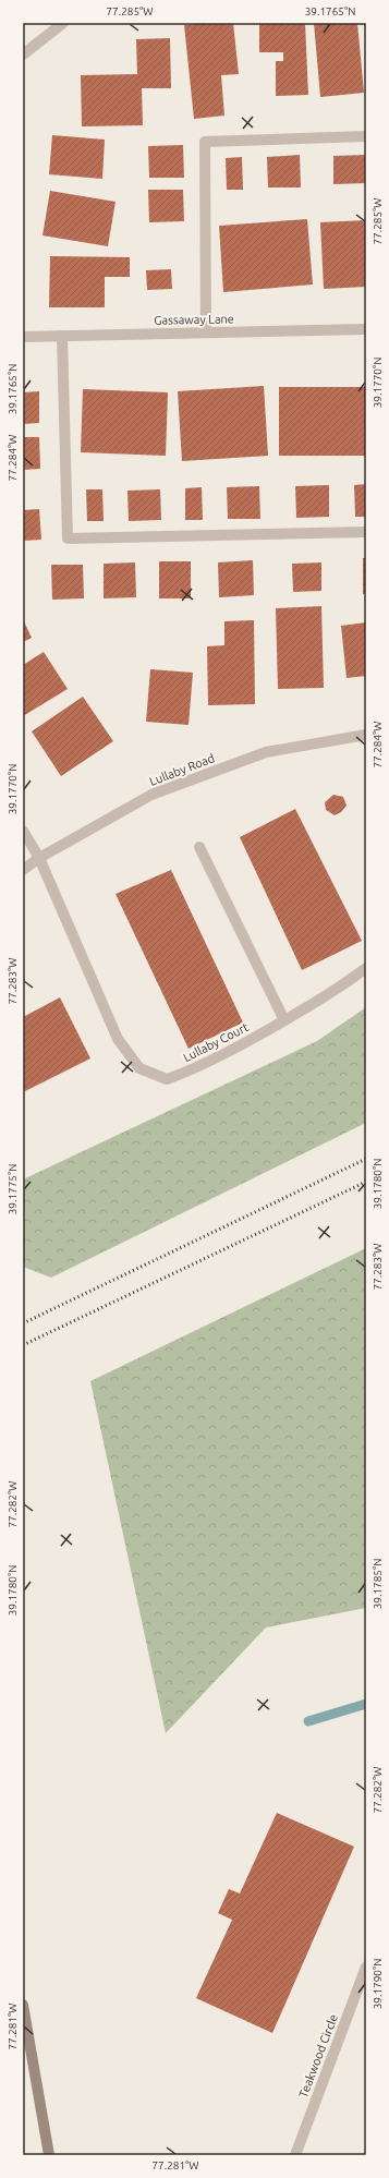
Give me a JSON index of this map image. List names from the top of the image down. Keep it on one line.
{"streets":{"street":["Gassaway Lane","Lullaby Road","Lullaby Court","Teakwood Circle"]},"crossings":[["Lullaby Road","Lullaby Court"]],"coordinates":["77.285°W","39.1765°N","39.1770°N","77.284°W","77.283°W","39.1780°N","39.1775°N","77.282°W","39.1785°N","39.1790°N","77.281°W"]}
